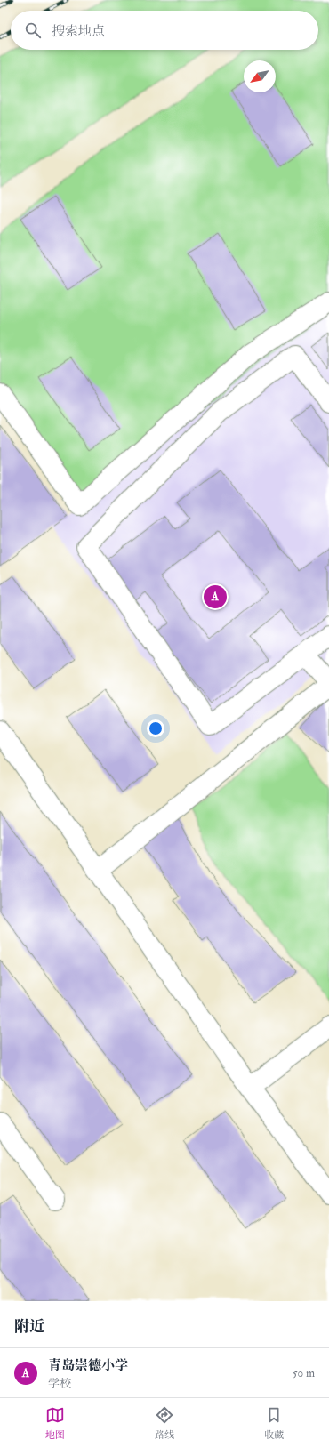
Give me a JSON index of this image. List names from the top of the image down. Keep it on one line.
{"north":"bottom left","page":{"search":"搜索地点","pins":"A","heading":"附近","list":[{"mark":"A","name":"青岛崇德小学","note":"学校","value":"50 m"}],"nav":["地图","路线","收藏"]}}
